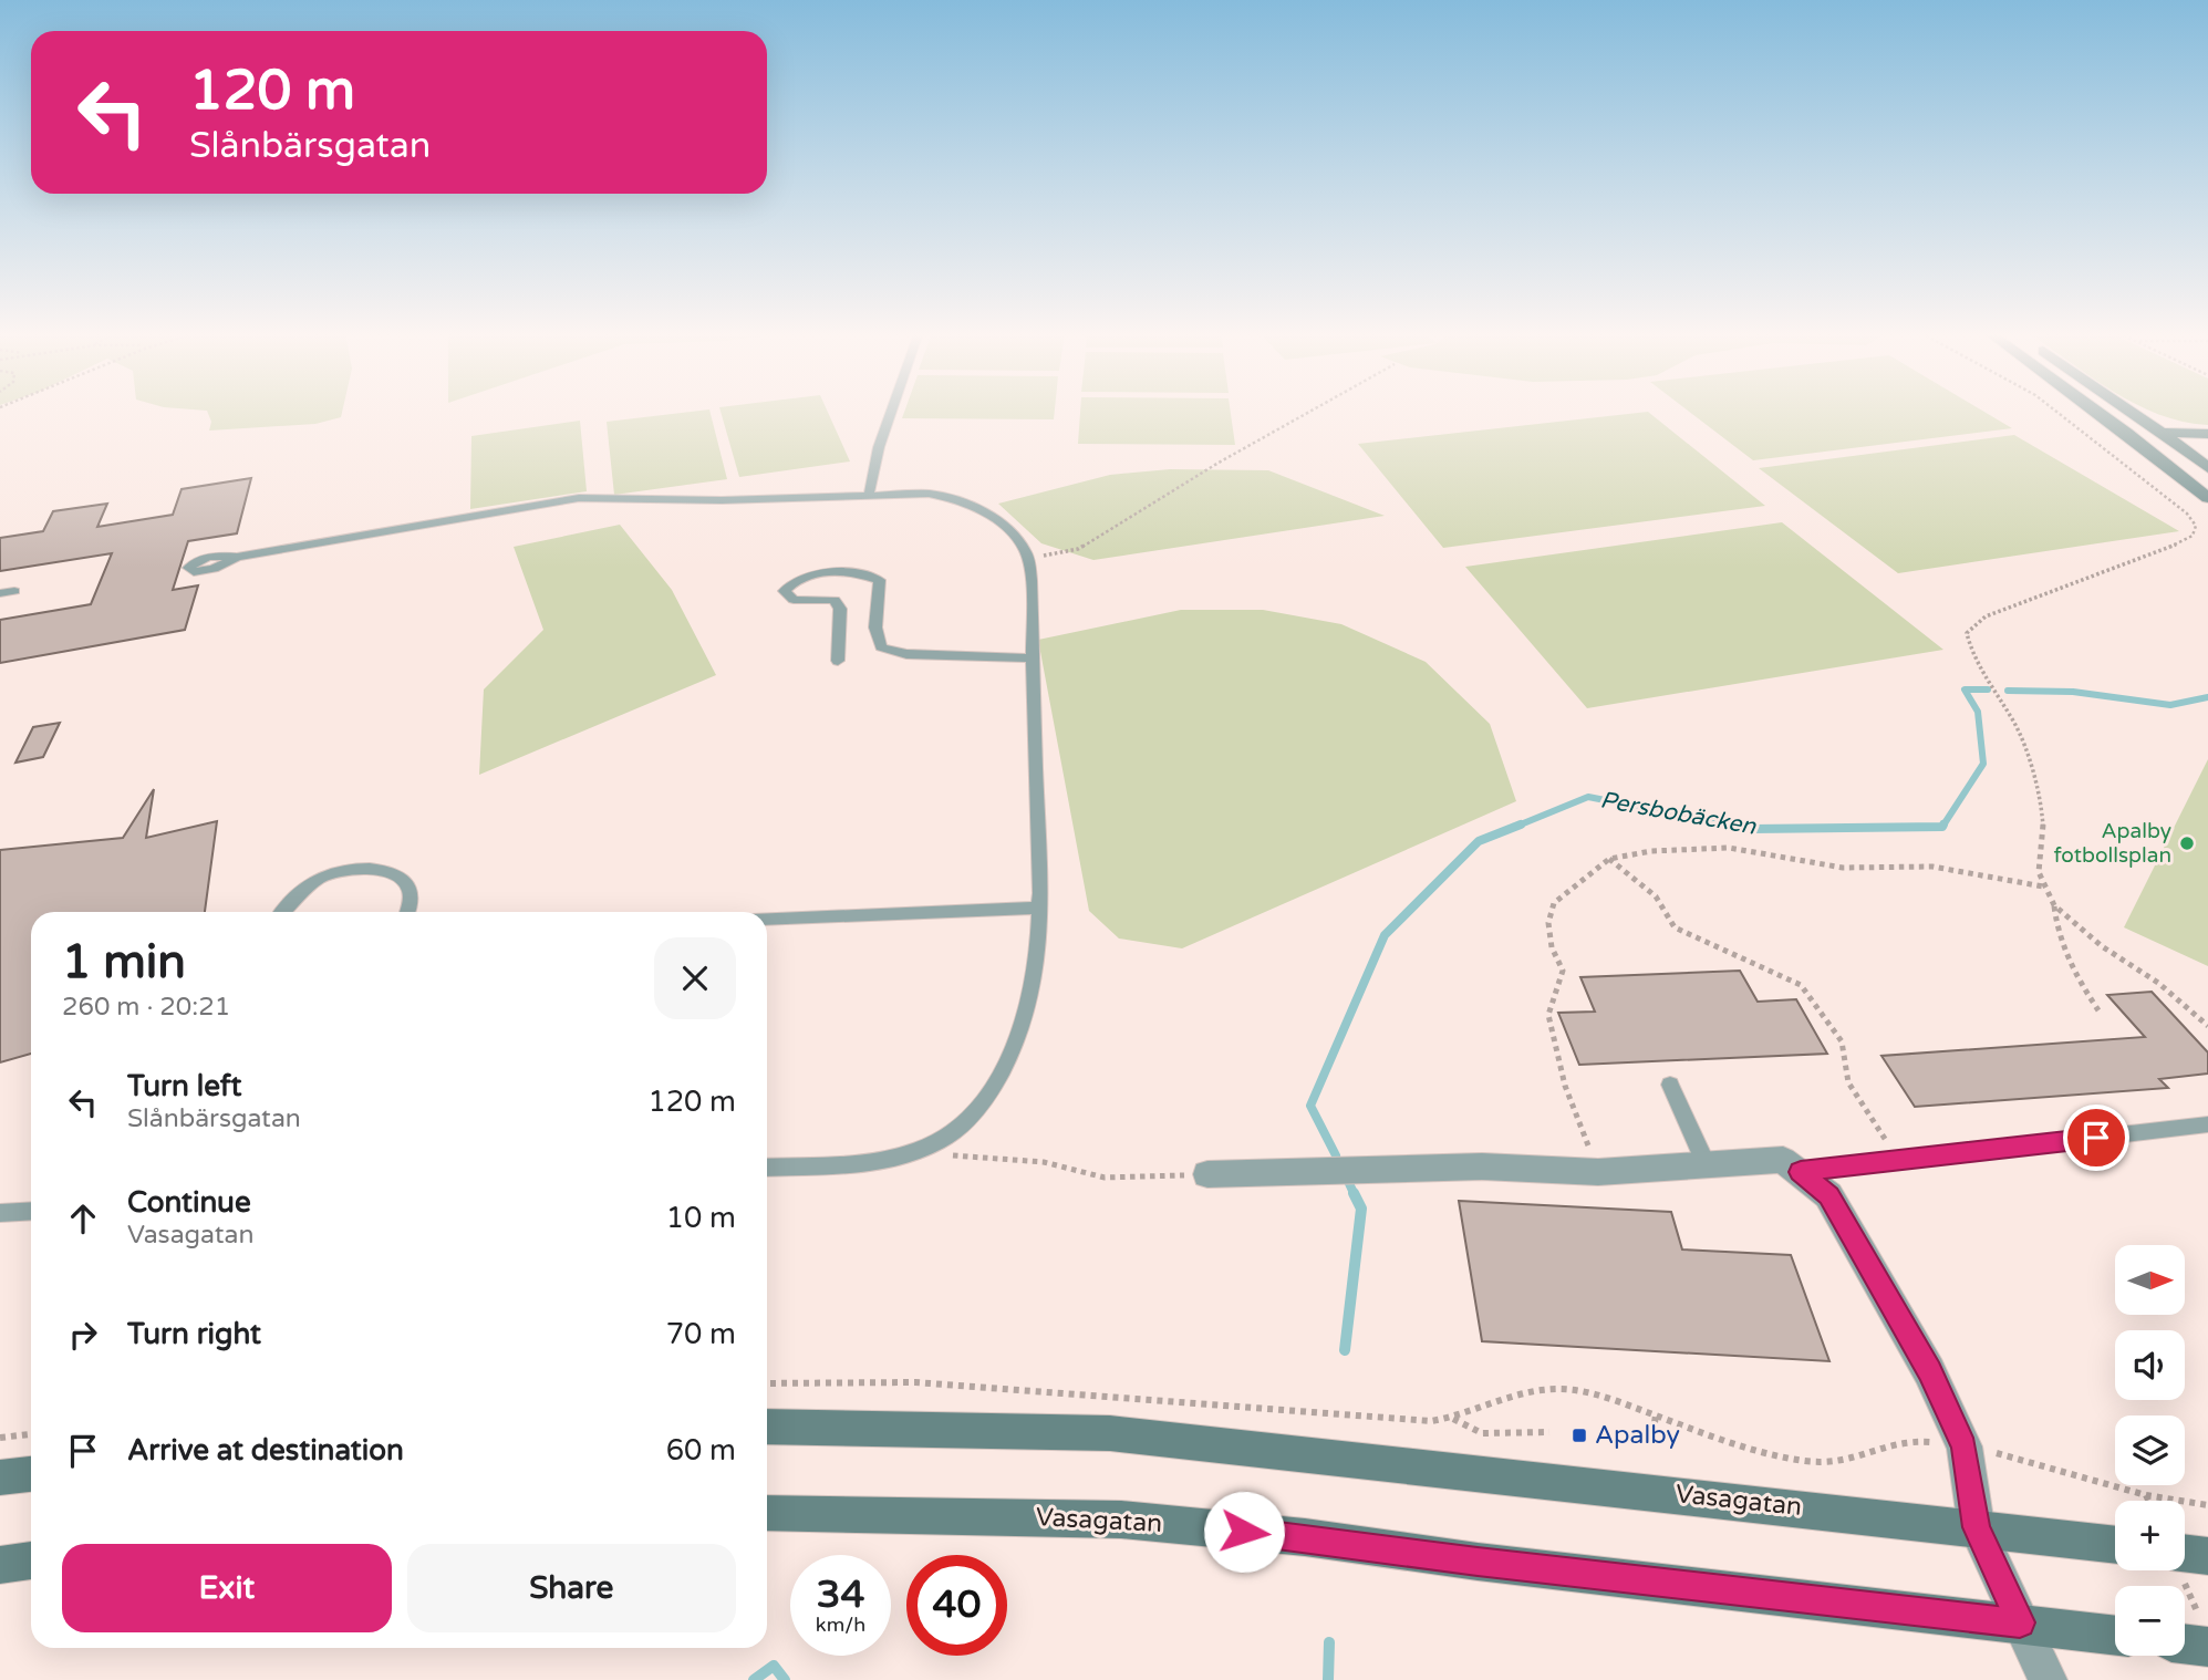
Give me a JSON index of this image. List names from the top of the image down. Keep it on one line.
{"streets":{"street":["Vasagatan"]},"water":["Persbobäcken"],"places":{"other":["Apalby fotbollsplan"],"transit":["Apalby"]},"north":"right","page":{"turn":["120 m","Slånbärsgatan"],"heading":["1 min","260 m · 20:21"],"list":[{"name":"Turn left","note":"Slånbärsgatan","value":"120 m"},{"name":"Continue","note":"Vasagatan","value":"10 m"},{"name":"Turn right","value":"70 m"},{"name":"Arrive at destination","value":"60 m"}],"map_buttons":["+","−"],"buttons":["Exit","Share"],"speed":"34 km/h","limit":"40"}}
